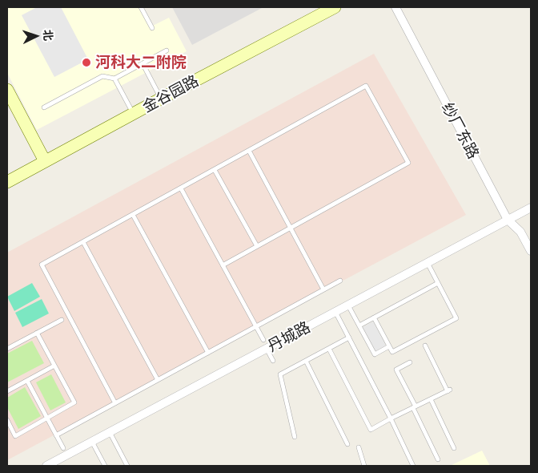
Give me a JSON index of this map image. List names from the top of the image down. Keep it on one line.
{"streets":{"main road":["金谷园路"],"street":["纱厂东路","丹城路"]},"crossings":[["纱厂东路","丹城路"]],"places":["河科大二附院"],"north":"right"}
